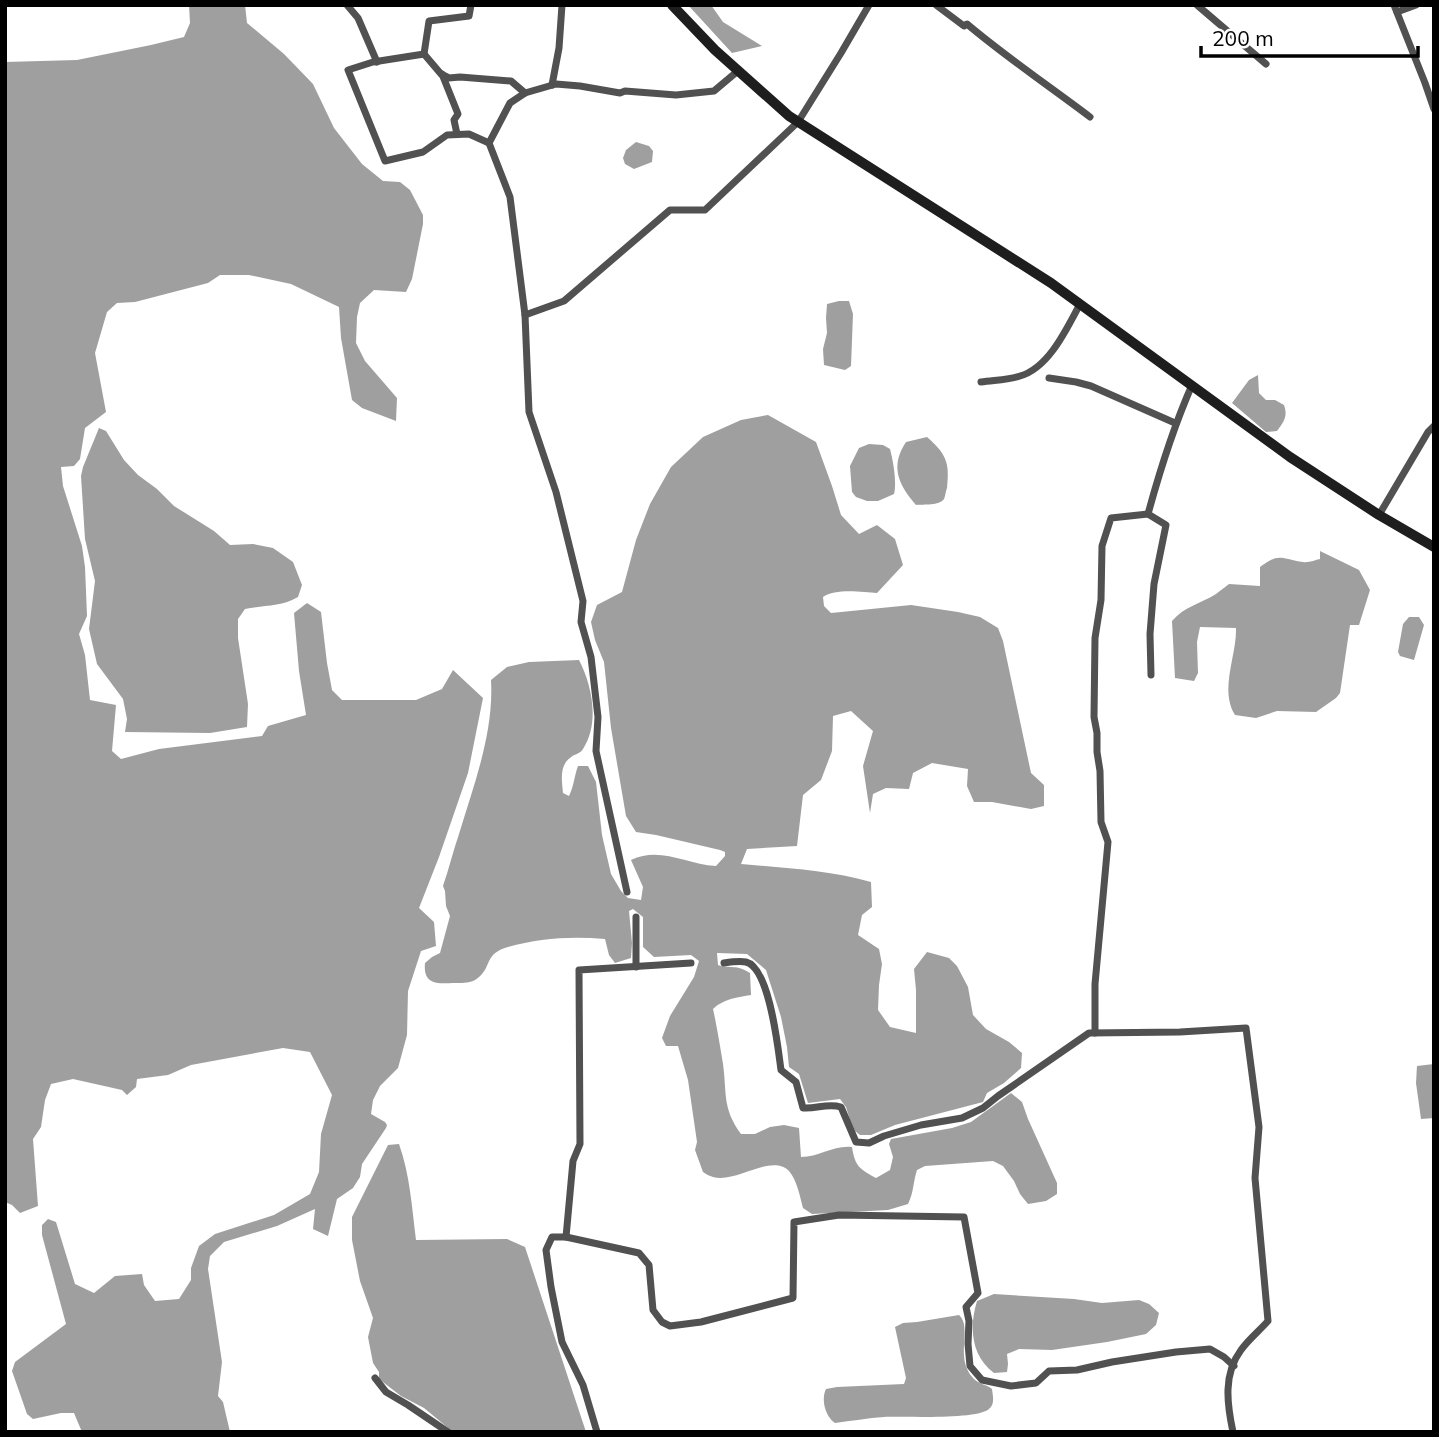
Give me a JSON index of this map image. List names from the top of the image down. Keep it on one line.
{"scale_bar":"200 m"}
